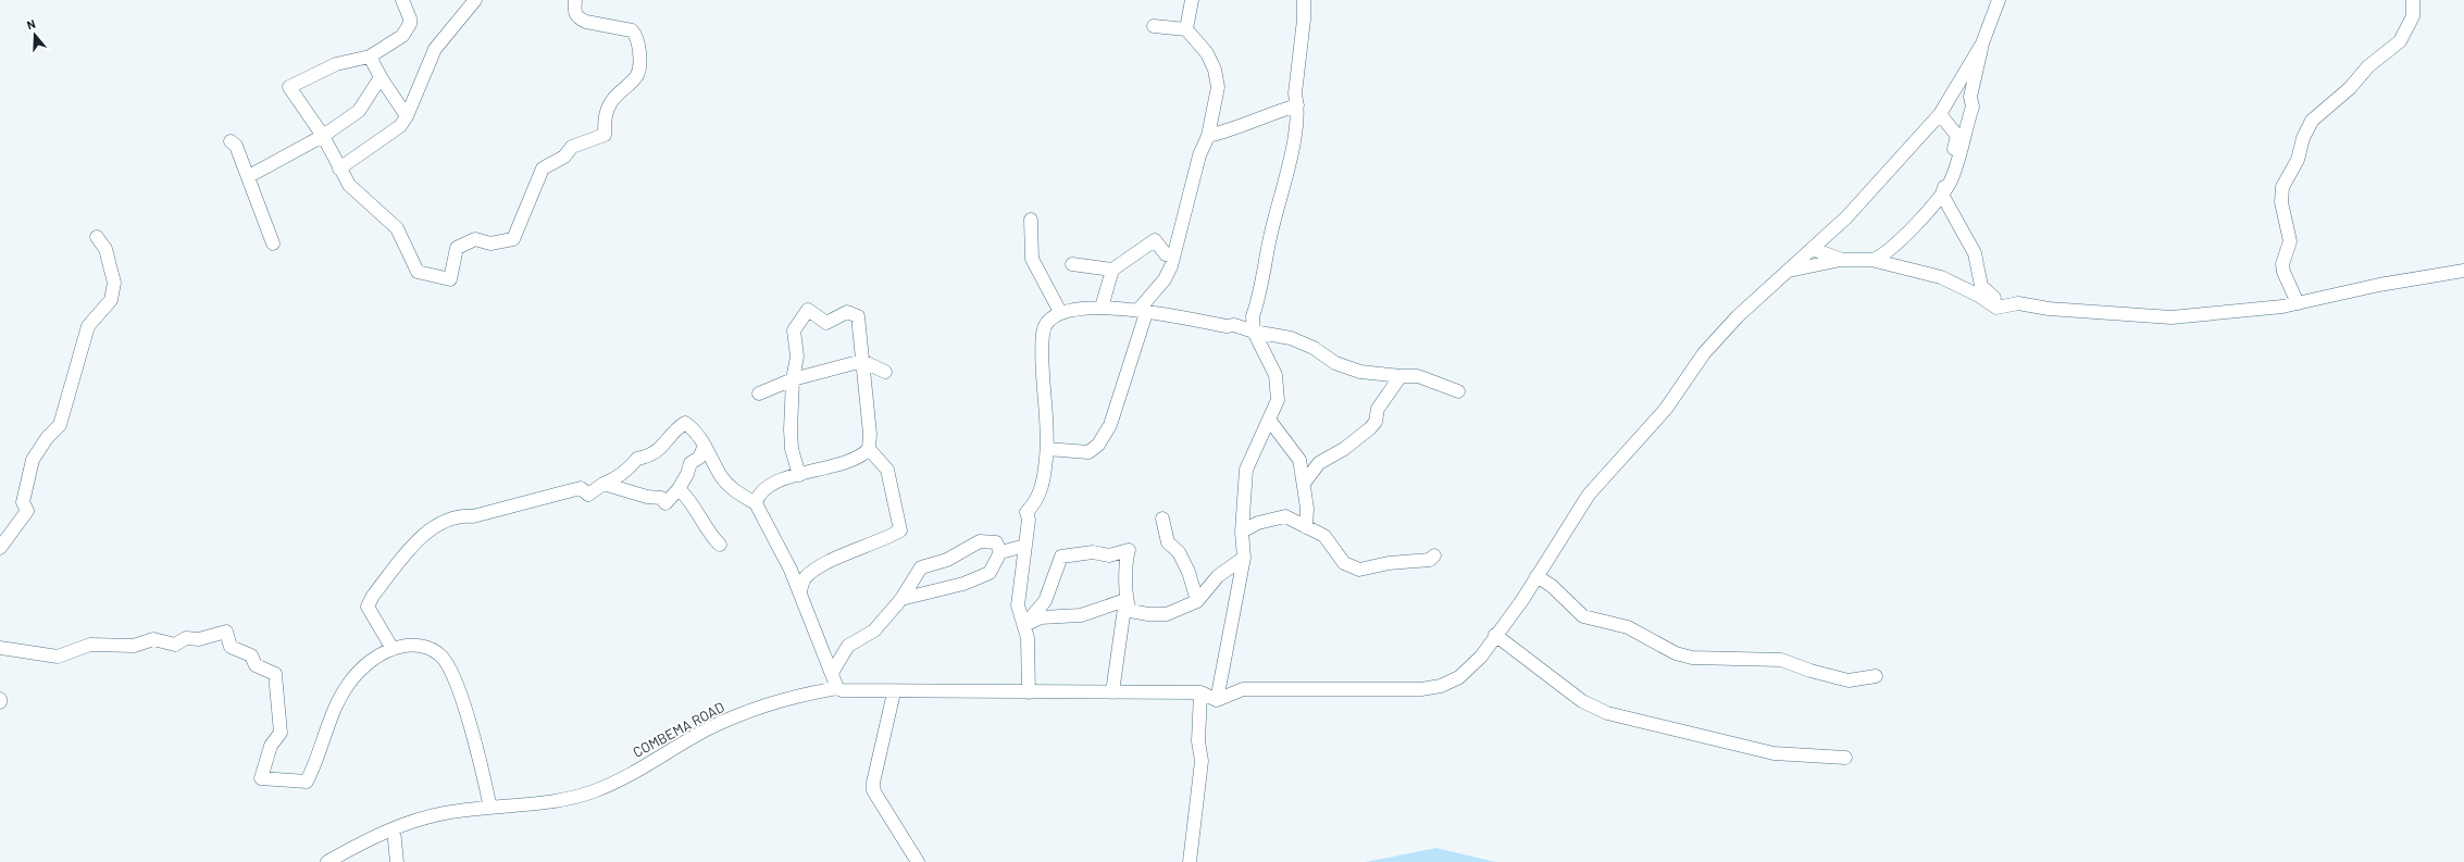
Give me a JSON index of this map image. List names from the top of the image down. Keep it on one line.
{"streets":{"street":["COMBEMA ROAD"]},"north":"top"}
